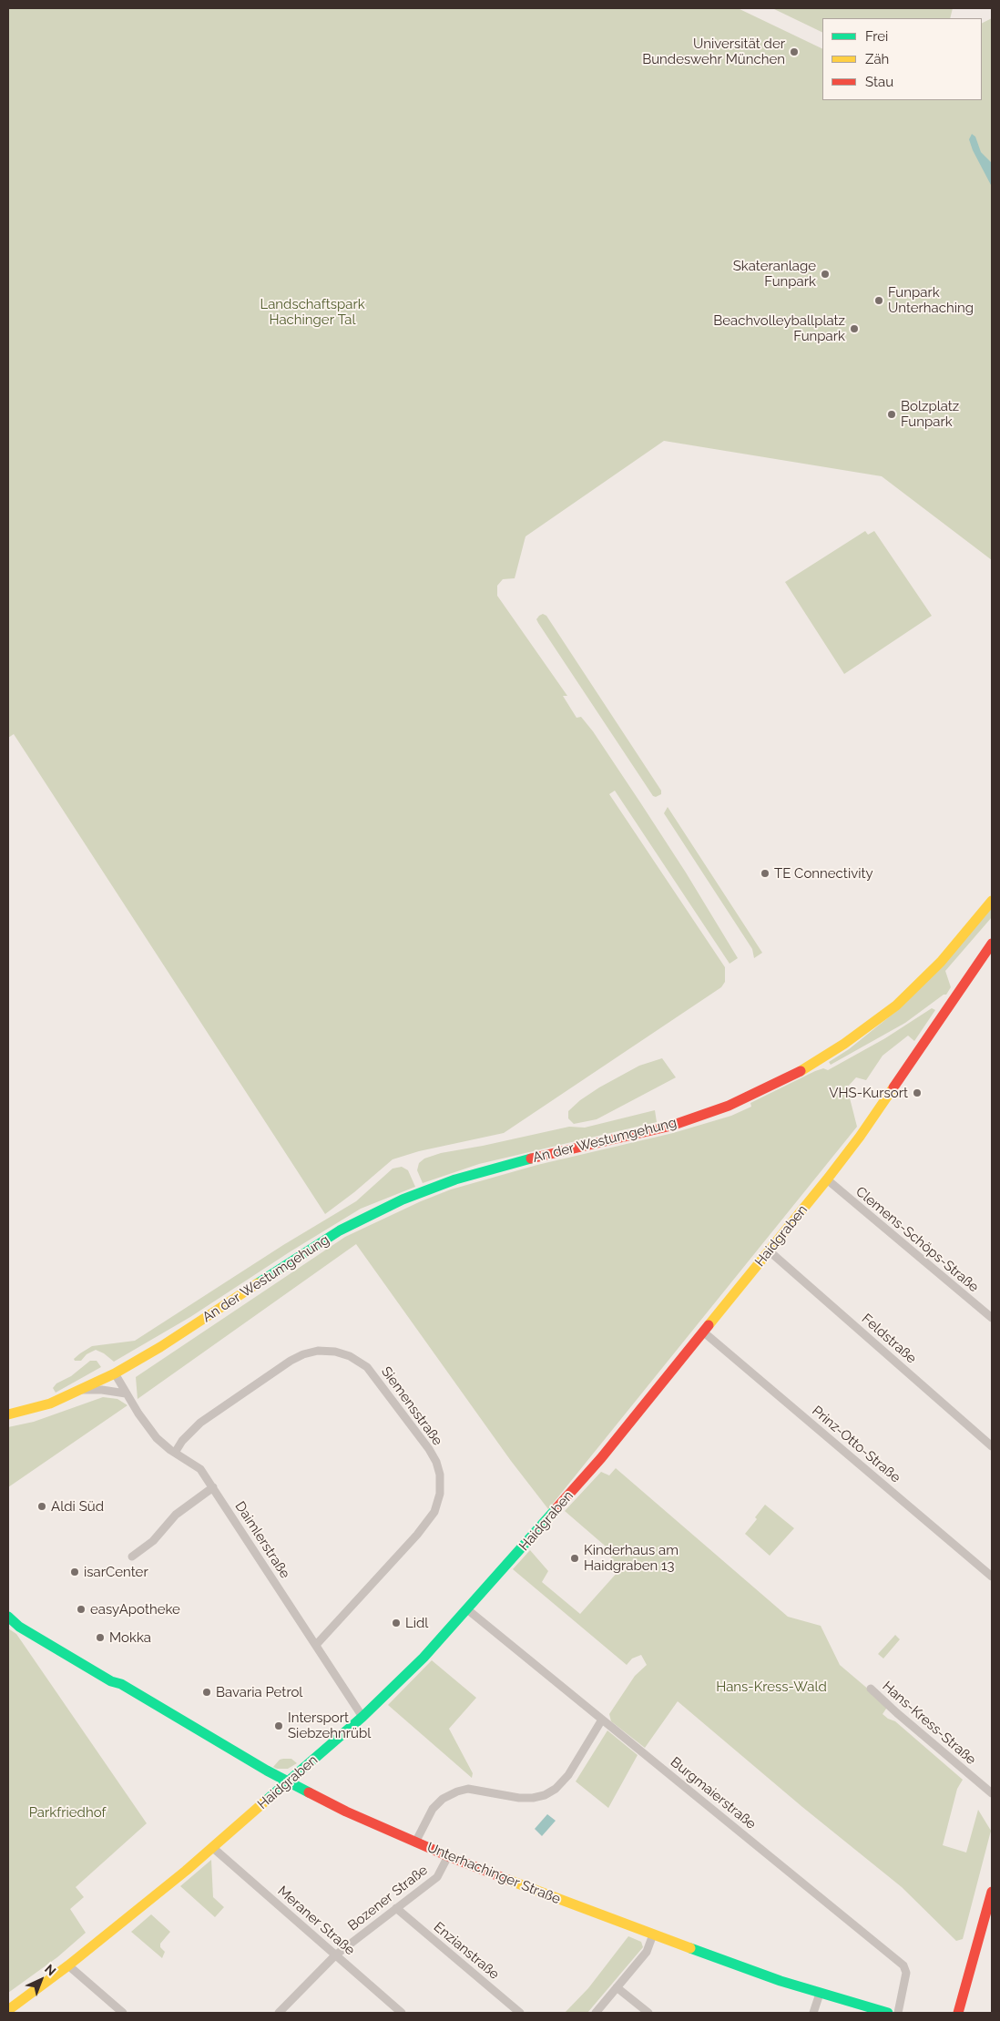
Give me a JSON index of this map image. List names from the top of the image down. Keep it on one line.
{"streets":{"main road":["An der Westumgehung","Haidgraben","Unterhachinger Straße"],"street":["Clemens-Schöps-Straße","Feldstraße","Siemensstraße","Prinz-Otto-Straße","Daimlerstraße","Hans-Kress-Straße","Burgmaierstraße","Bozener Straße","Meraner Straße","Enzianstraße"]},"crossings":[["An der Westumgehung","Daimlerstraße"],["Haidgraben","Clemens-Schöps-Straße"],["Haidgraben","Feldstraße"],["Haidgraben","Prinz-Otto-Straße"],["Haidgraben","Daimlerstraße"],["Haidgraben","Burgmaierstraße"],["Haidgraben","Unterhachinger Straße"],["Haidgraben","Meraner Straße"],["Siemensstraße","Daimlerstraße"],["Unterhachinger Straße","Bozener Straße"],["Bozener Straße","Meraner Straße"],["Bozener Straße","Enzianstraße"]],"parks":["Landschaftspark Hachinger Tal","Hans-Kress-Wald","Parkfriedhof"],"places":["Universität der Bundeswehr München","Skateranlage Funpark","Funpark Unterhaching","Beachvolleyballplatz Funpark","Bolzplatz Funpark","TE Connectivity","VHS-Kursort","Aldi Süd","Kinderhaus am Haidgraben 13","isarCenter","easyApotheke","Lidl","Mokka","Bavaria Petrol","Intersport Siebzehnrübl"],"legend":["Frei","Zäh","Stau"],"north":"top right"}
